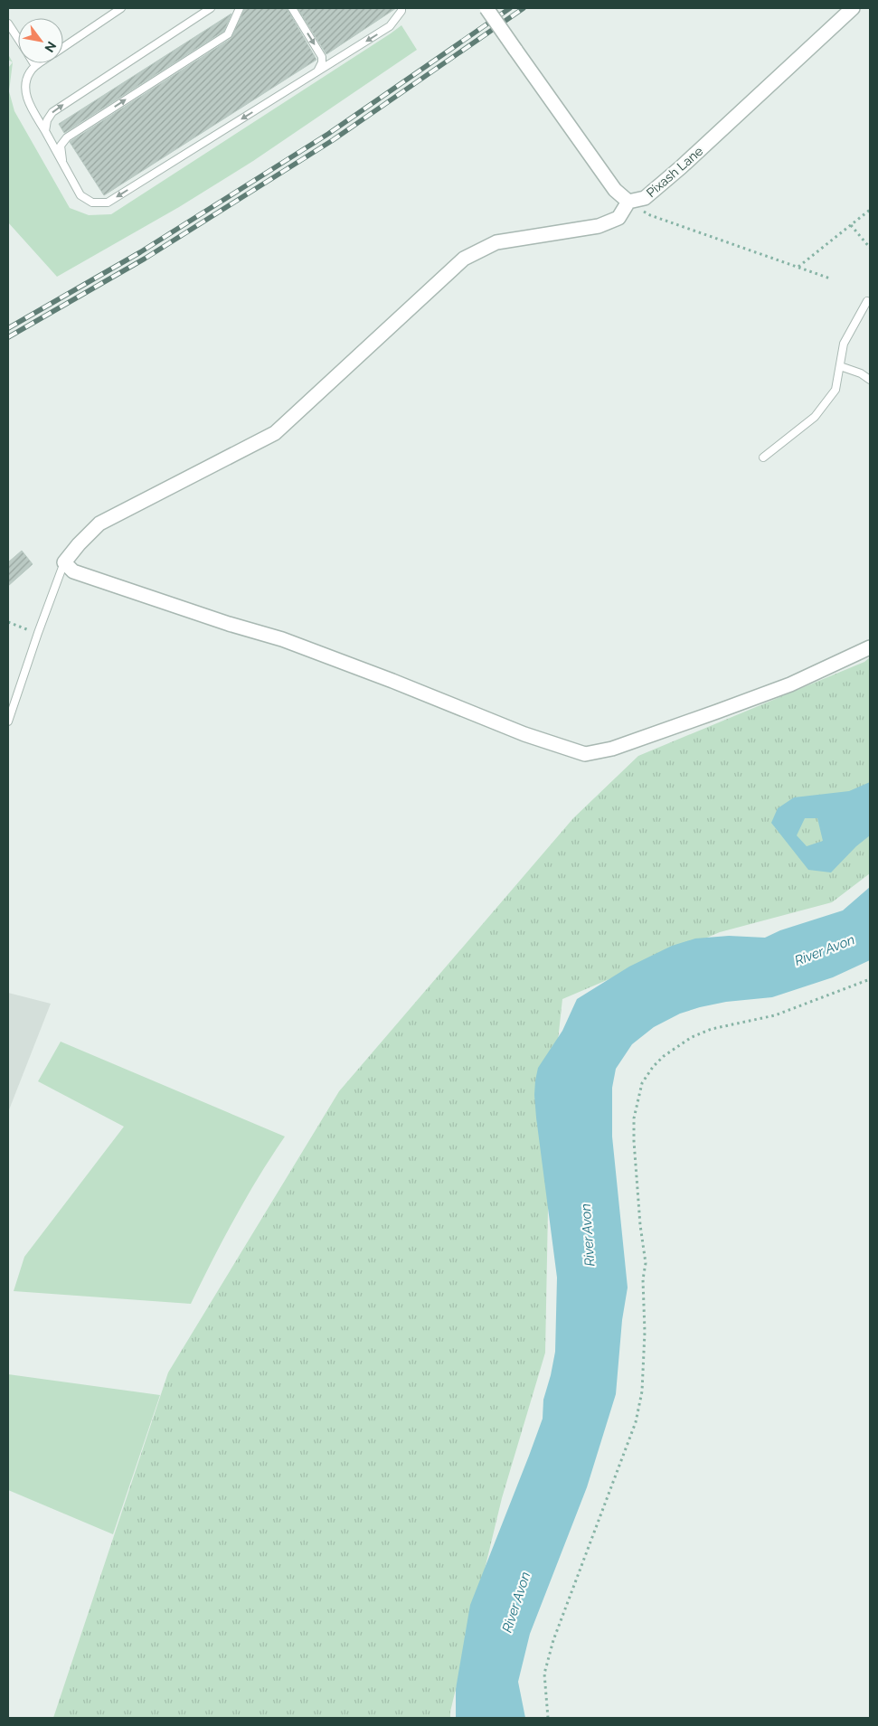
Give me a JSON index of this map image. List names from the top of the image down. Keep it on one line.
{"streets":{"street":["Pixash Lane"]},"water":["River Avon"],"north":"bottom right"}
